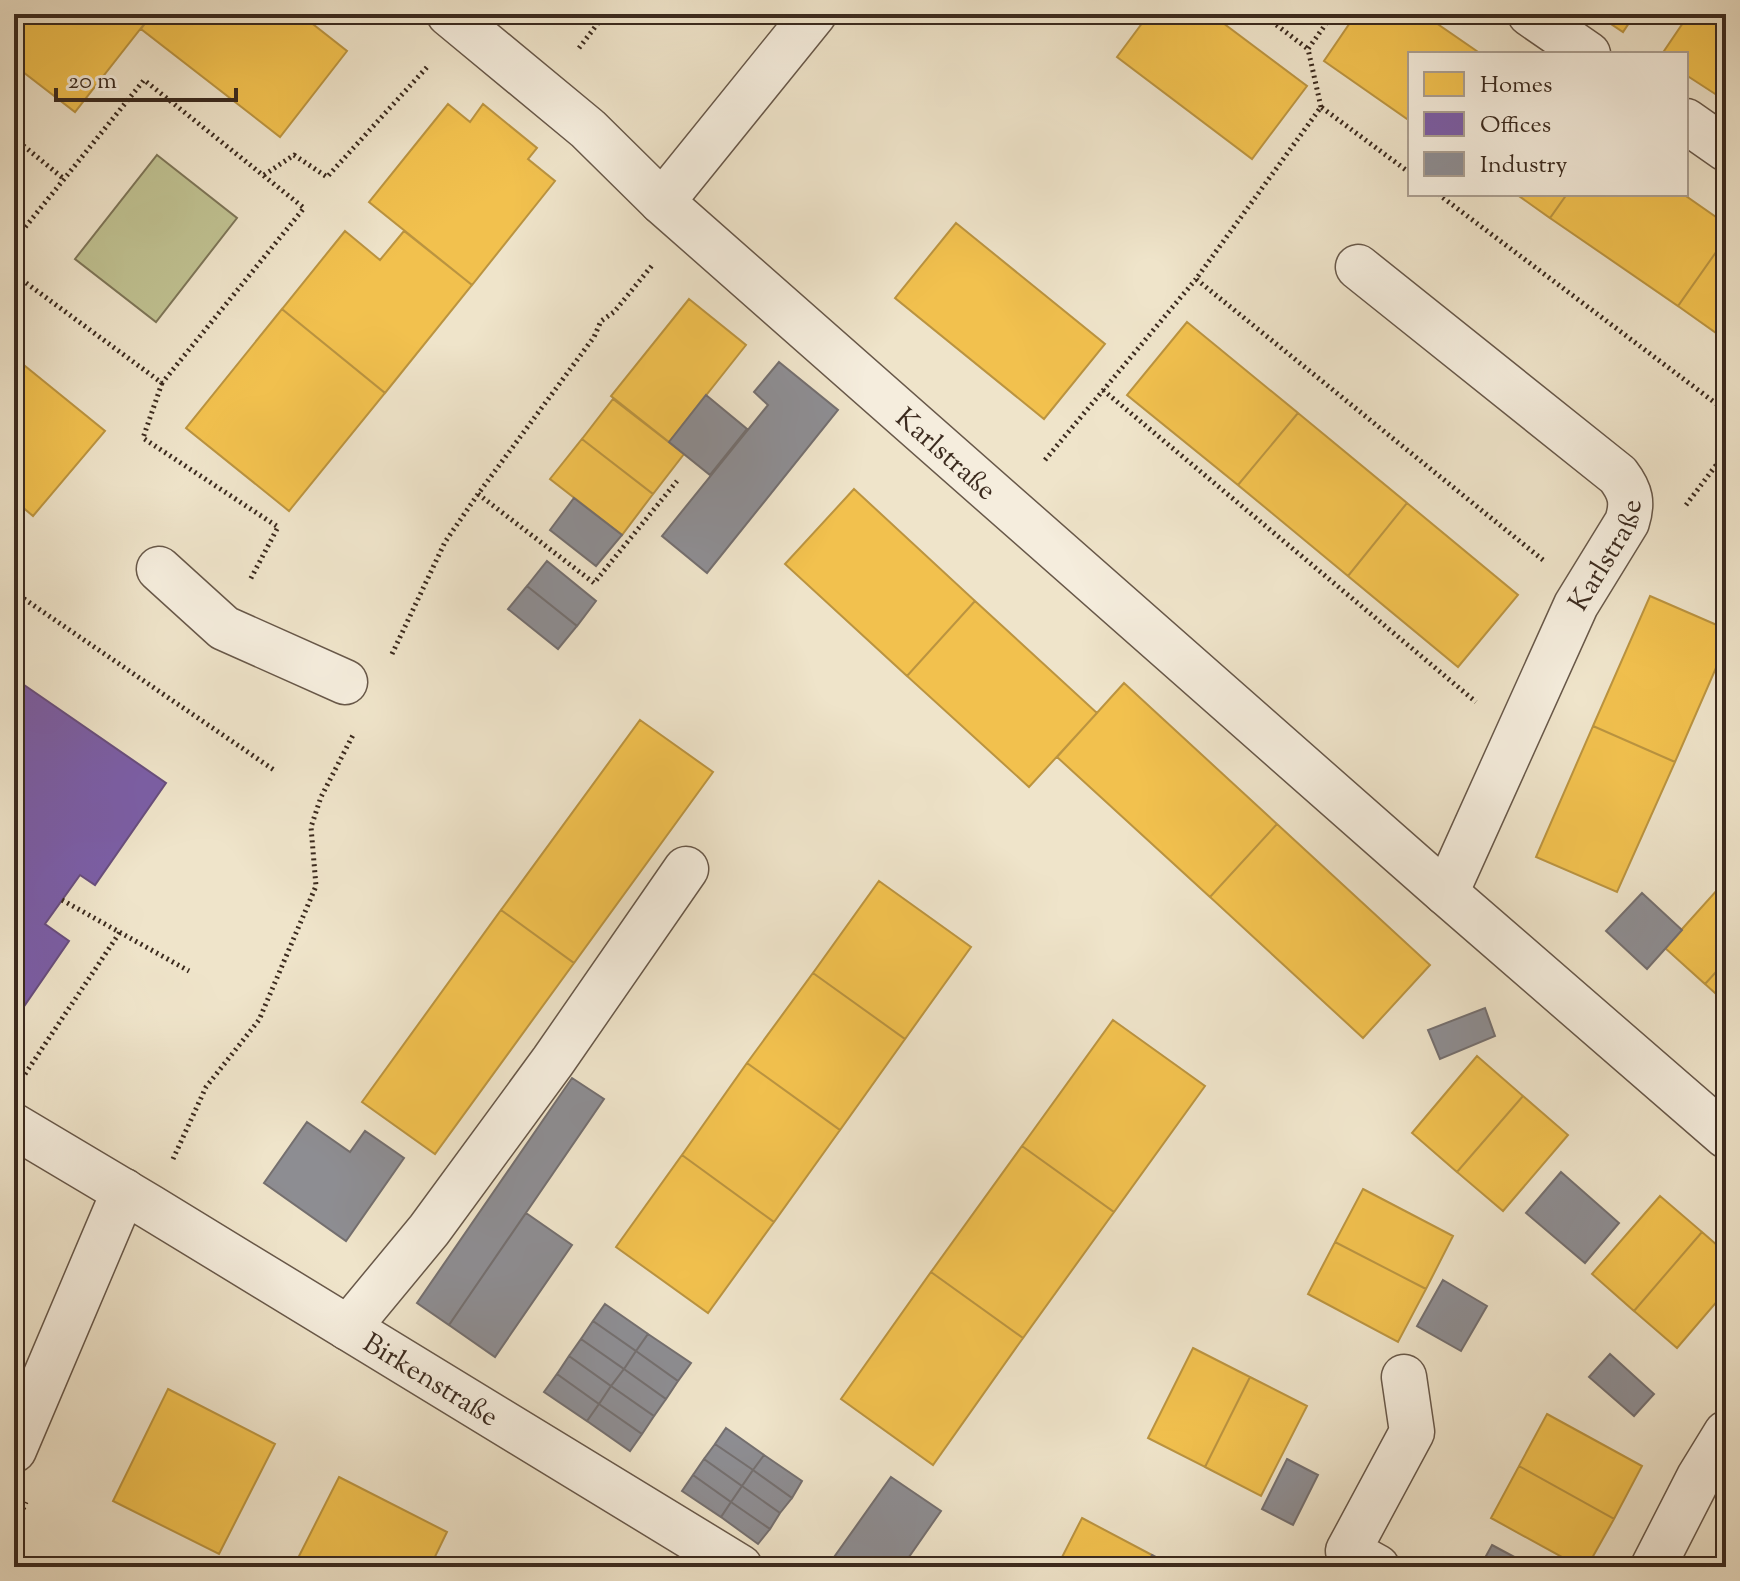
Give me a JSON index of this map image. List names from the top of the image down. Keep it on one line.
{"streets":{"street":["Karlstraße","Birkenstraße"]},"legend":["Homes","Offices","Industry"],"scale_bar":"20 m"}
